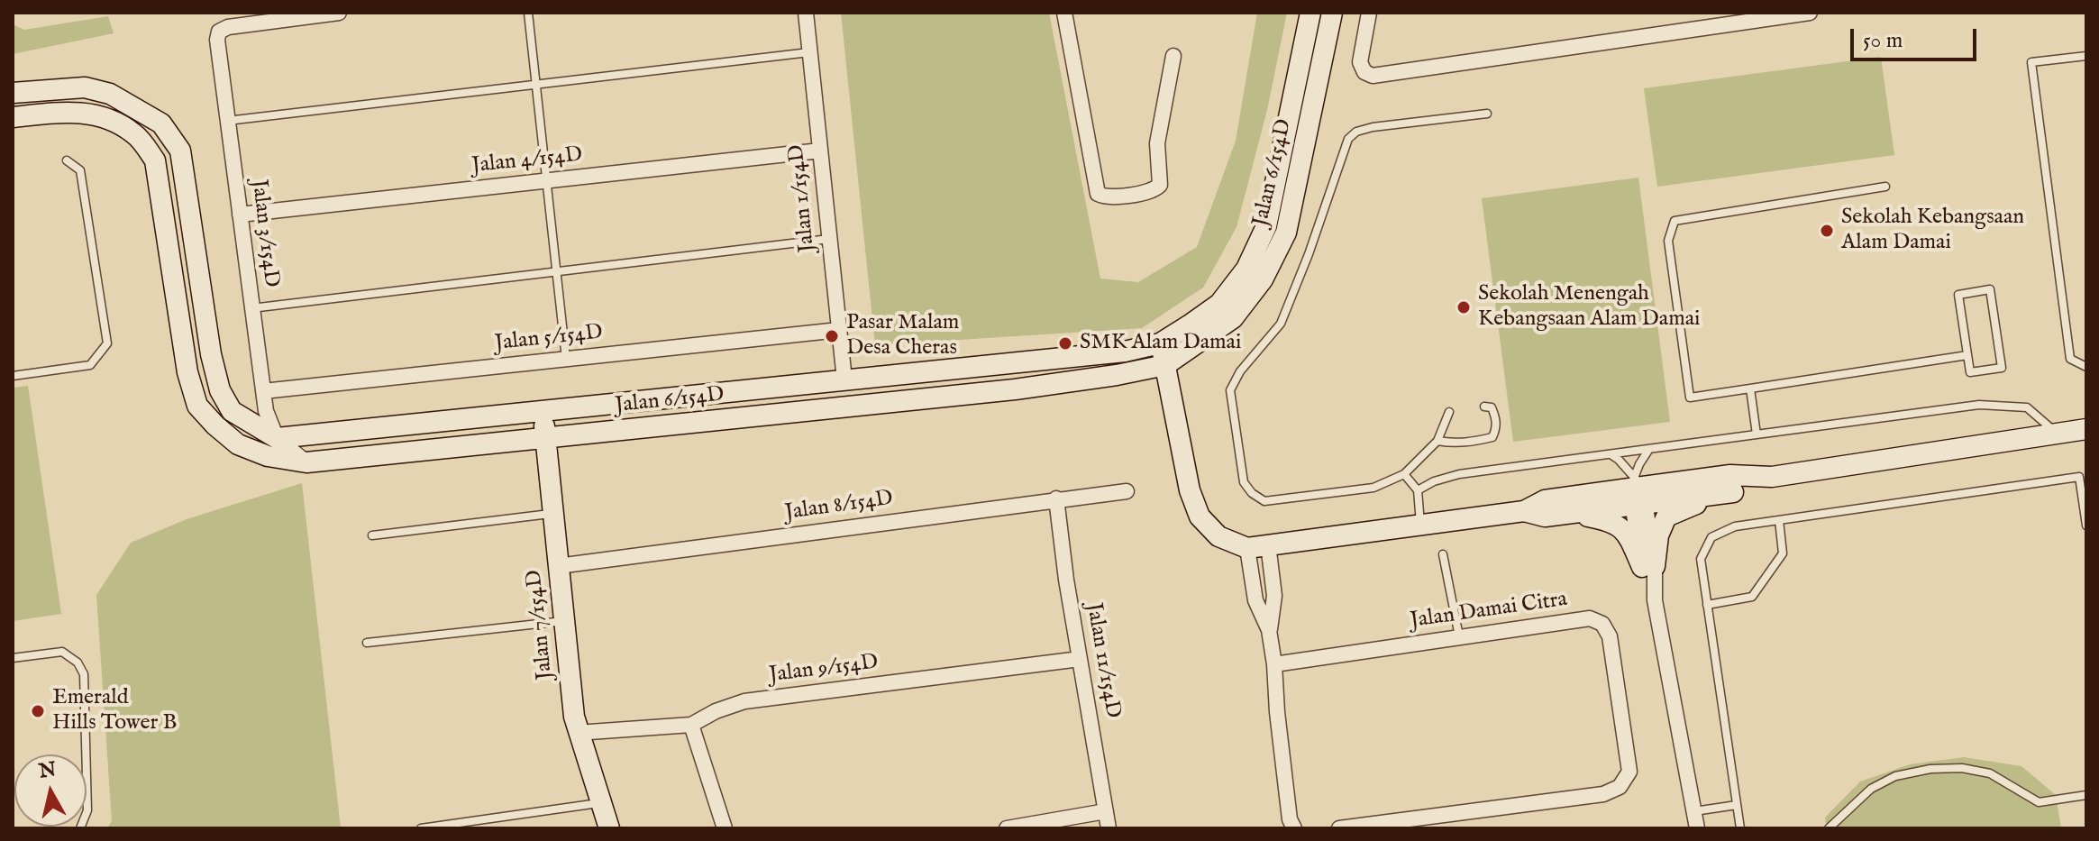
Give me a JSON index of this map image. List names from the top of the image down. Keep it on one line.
{"streets":{"street":["Jalan 4/154D","Jalan 6/154D","Jalan 1/154D","Jalan 3/154D","Jalan 5/154D","Jalan 8/154D","Jalan Damai Citra","Jalan 7/154D","Jalan 11/154D","Jalan 9/154D"]},"crossings":[["Jalan 4/154D","Jalan 1/154D"],["Jalan 4/154D","Jalan 3/154D"],["Jalan 6/154D","Jalan 1/154D"],["Jalan 6/154D","Jalan 3/154D"],["Jalan 6/154D","Jalan 7/154D"],["Jalan 1/154D","Jalan 5/154D"],["Jalan 3/154D","Jalan 5/154D"],["Jalan 8/154D","Jalan 7/154D"],["Jalan 8/154D","Jalan 11/154D"],["Jalan 7/154D","Jalan 9/154D"],["Jalan 11/154D","Jalan 9/154D"]],"places":["Sekolah Kebangsaan Alam Damai","Sekolah Menengah Kebangsaan Alam Damai","Pasar Malam Desa Cheras","SMK Alam Damai","Emerald Hills Tower B"],"scale_bar":"50 m","north":"top"}
